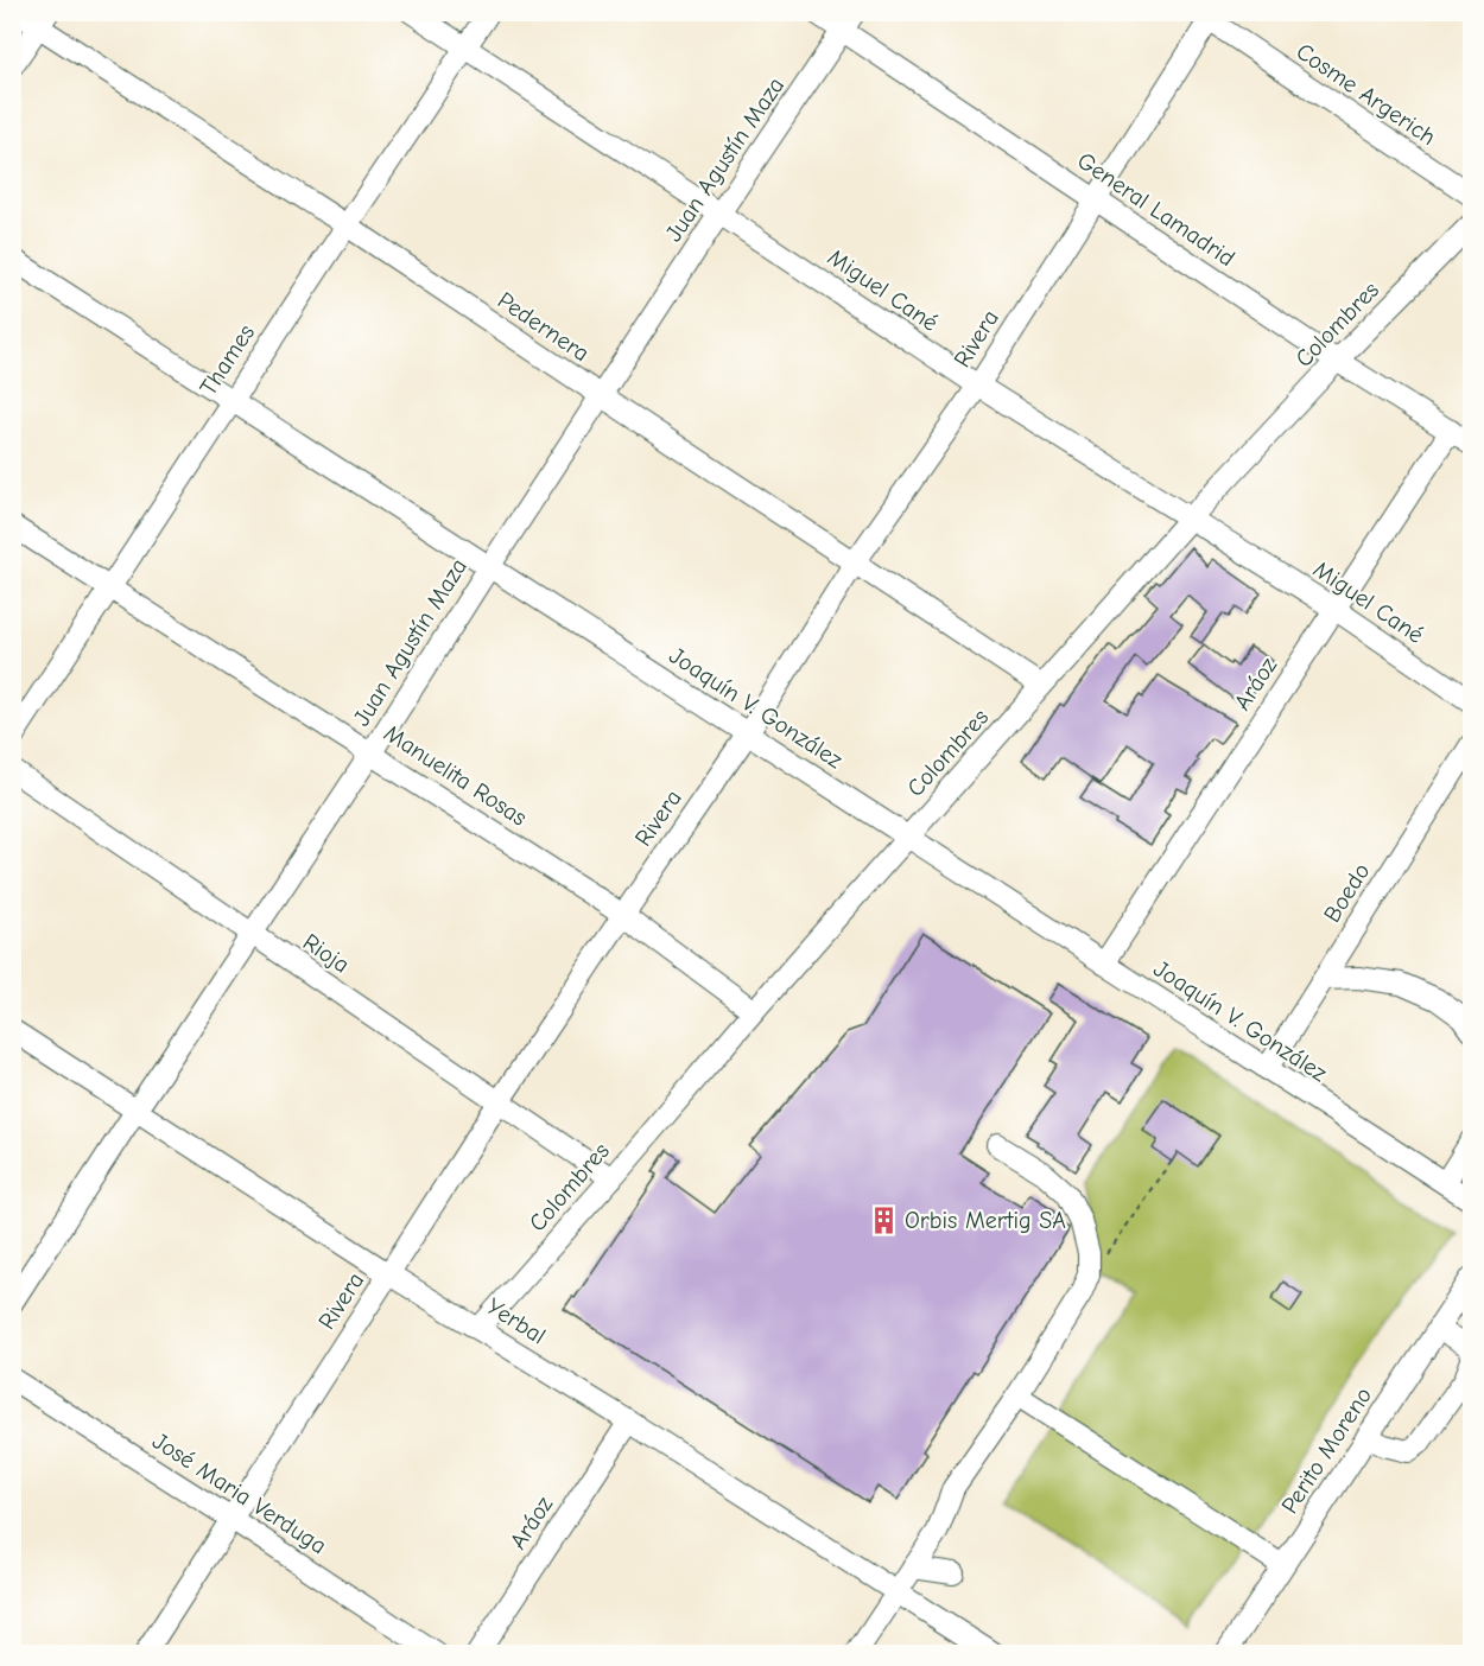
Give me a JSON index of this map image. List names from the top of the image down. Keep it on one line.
{"streets":{"street":["Cosme Argerich","Juan Agustín Maza","General Lamadrid","Miguel Cané","Colombres","Pedernera","Rivera","Thames","Aráoz","Joaquín V. González","Manuelita Rosas","Boedo","Rioja","Yerbal","Perito Moreno","José Maria Verduga"]},"crossings":[["Cosme Argerich","Rivera"],["Juan Agustín Maza","General Lamadrid"],["Juan Agustín Maza","Miguel Cané"],["Juan Agustín Maza","Pedernera"],["Juan Agustín Maza","Joaquín V. González"],["Juan Agustín Maza","Manuelita Rosas"],["Juan Agustín Maza","Rioja"],["Juan Agustín Maza","Yerbal"],["General Lamadrid","Colombres"],["General Lamadrid","Rivera"],["General Lamadrid","Aráoz"],["Miguel Cané","Colombres"],["Miguel Cané","Rivera"],["Miguel Cané","Thames"],["Miguel Cané","Aráoz"],["Colombres","Pedernera"],["Colombres","Joaquín V. González"],["Colombres","Manuelita Rosas"],["Colombres","Rioja"],["Colombres","Yerbal"],["Pedernera","Rivera"],["Pedernera","Thames"],["Rivera","Joaquín V. González"],["Rivera","Manuelita Rosas"],["Rivera","Rioja"],["Rivera","Yerbal"],["Rivera","José Maria Verduga"],["Thames","Joaquín V. González"],["Thames","Manuelita Rosas"],["Aráoz","Joaquín V. González"],["Aráoz","Yerbal"],["Joaquín V. González","Boedo"]],"places":{"building":["Orbis Mertig SA"]}}
